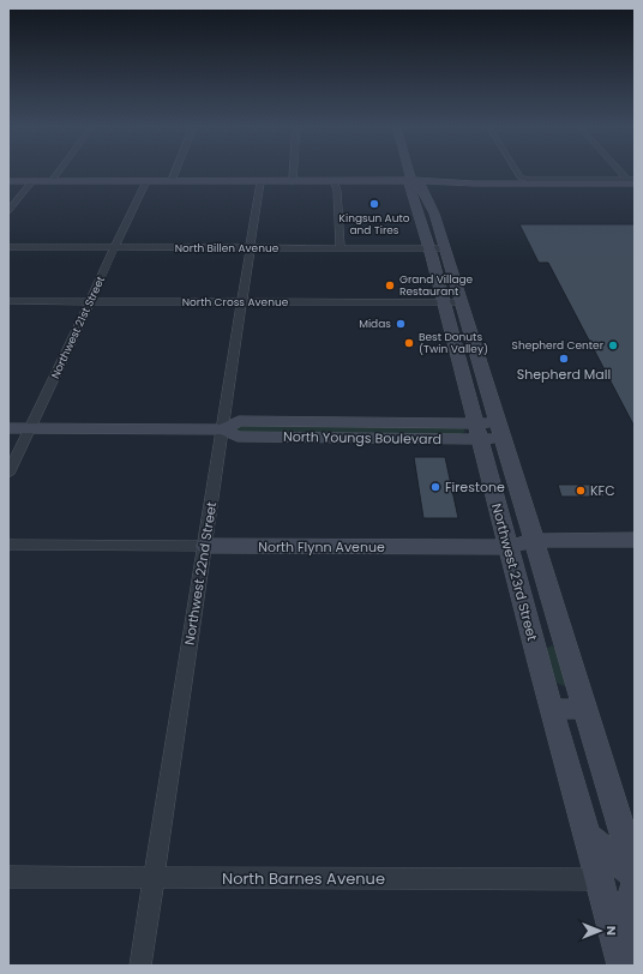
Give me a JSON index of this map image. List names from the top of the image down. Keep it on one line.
{"streets":{"main road":["North Youngs Boulevard","North Flynn Avenue","Northwest 23rd Street"],"street":["North Billen Avenue","North Cross Avenue","Northwest 21st Street","Northwest 22nd Street","North Barnes Avenue"]},"crossings":[["North Billen Avenue","Northwest 21st Street"],["North Billen Avenue","Northwest 23rd Street"],["North Billen Avenue","Northwest 22nd Street"],["North Cross Avenue","Northwest 21st Street"],["North Cross Avenue","Northwest 23rd Street"],["North Cross Avenue","Northwest 22nd Street"],["Northwest 21st Street","North Youngs Boulevard"],["North Youngs Boulevard","Northwest 23rd Street"],["North Youngs Boulevard","Northwest 22nd Street"],["North Flynn Avenue","Northwest 23rd Street"],["North Flynn Avenue","Northwest 22nd Street"],["Northwest 23rd Street","North Barnes Avenue"],["Northwest 22nd Street","North Barnes Avenue"]],"places":["Kingsun Auto and Tires","Grand Village Restaurant","Midas","Best Donuts (Twin Valley)","Shepherd Center","Shepherd Mall","Firestone","KFC"],"north":"right"}
